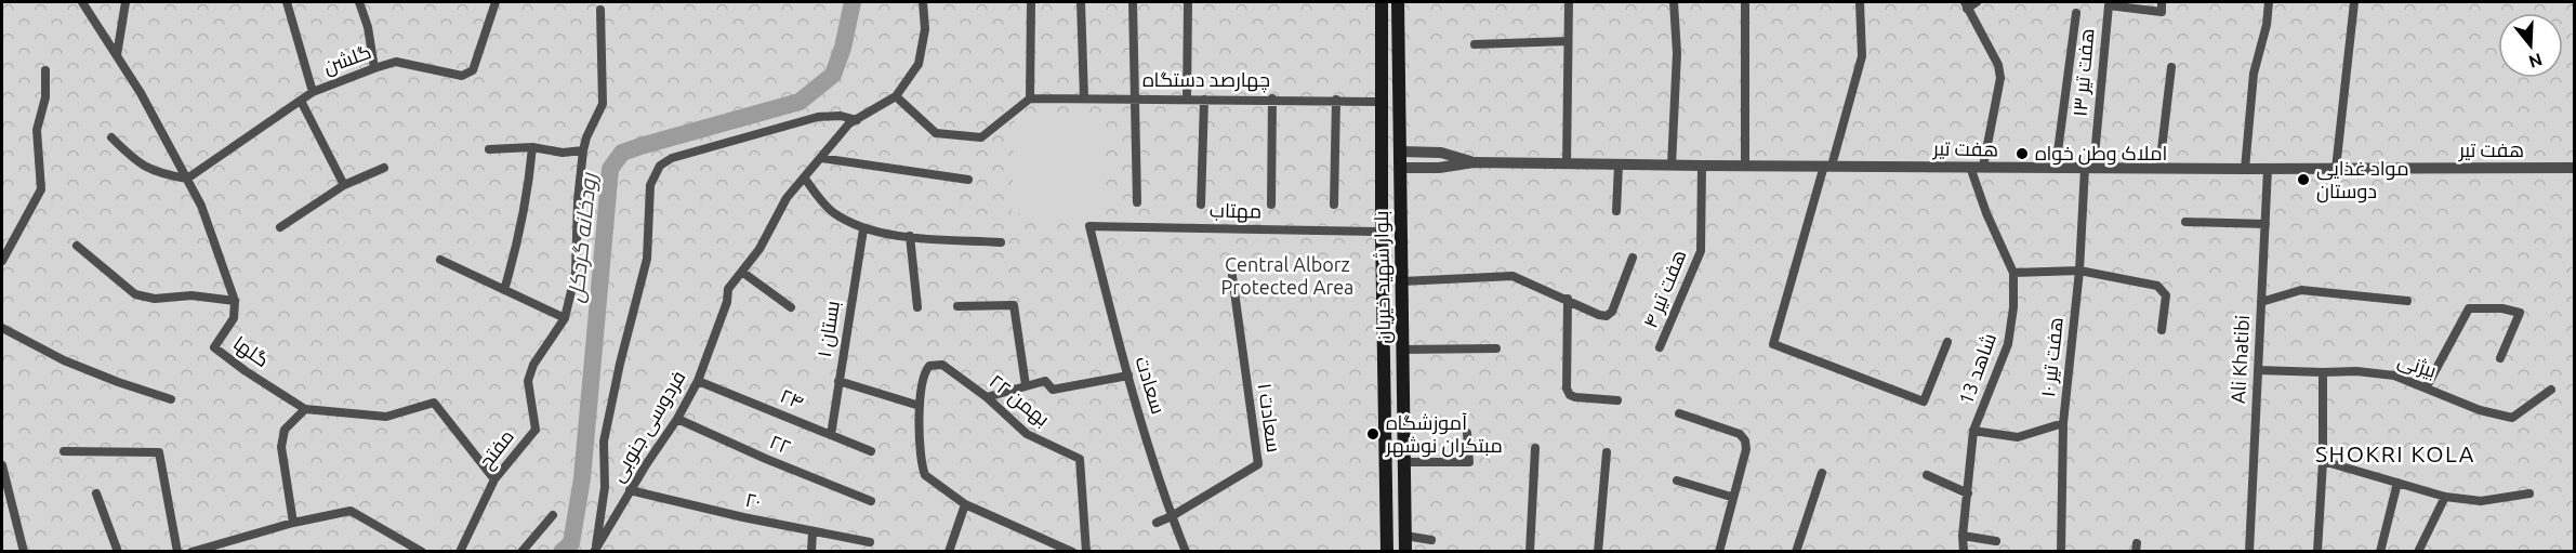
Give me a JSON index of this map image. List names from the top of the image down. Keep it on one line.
{"streets":{"main road":["بلوار شهید خیریان"],"street":["گلشن","هفت تیر ۱۳","چهارصد دستگاه","هفت تیر","مهتاب","هفت تیر ۴","بستان ۱","گلها","هفت تیر ۱۰","Ali Khatibi","بیژنی","شاهد 13","سعادت","۲۴","۲۲ بهمن","سعادت ۱","فردوسی جنوبی","۲۲","مفتح","۲۰"]},"crossings":[["هفت تیر ۱۳","هفت تیر"],["هفت تیر ۱۳","هفت تیر ۱۰"],["چهارصد دستگاه","بلوار شهید خیریان"],["هفت تیر","بلوار شهید خیریان"],["هفت تیر","هفت تیر ۴"],["هفت تیر","هفت تیر ۱۰"],["هفت تیر","Ali Khatibi"],["هفت تیر","شاهد 13"],["مهتاب","بلوار شهید خیریان"],["مهتاب","سعادت"],["بستان ۱","۲۴"],["گلها","مفتح"],["Ali Khatibi","بیژنی"],["سعادت","سعادت ۱"],["۲۴","فردوسی جنوبی"],["فردوسی جنوبی","۲۲"],["فردوسی جنوبی","۲۰"]],"districts":["SHOKRI KOLA"],"water":["رودخانه گردکل"],"parks":["Central Alborz Protected Area"],"places":["املاک وطن خواه","مواد غذایی دوستان","آموزشگاه مبتکران نوشهر"],"north":"bottom"}
